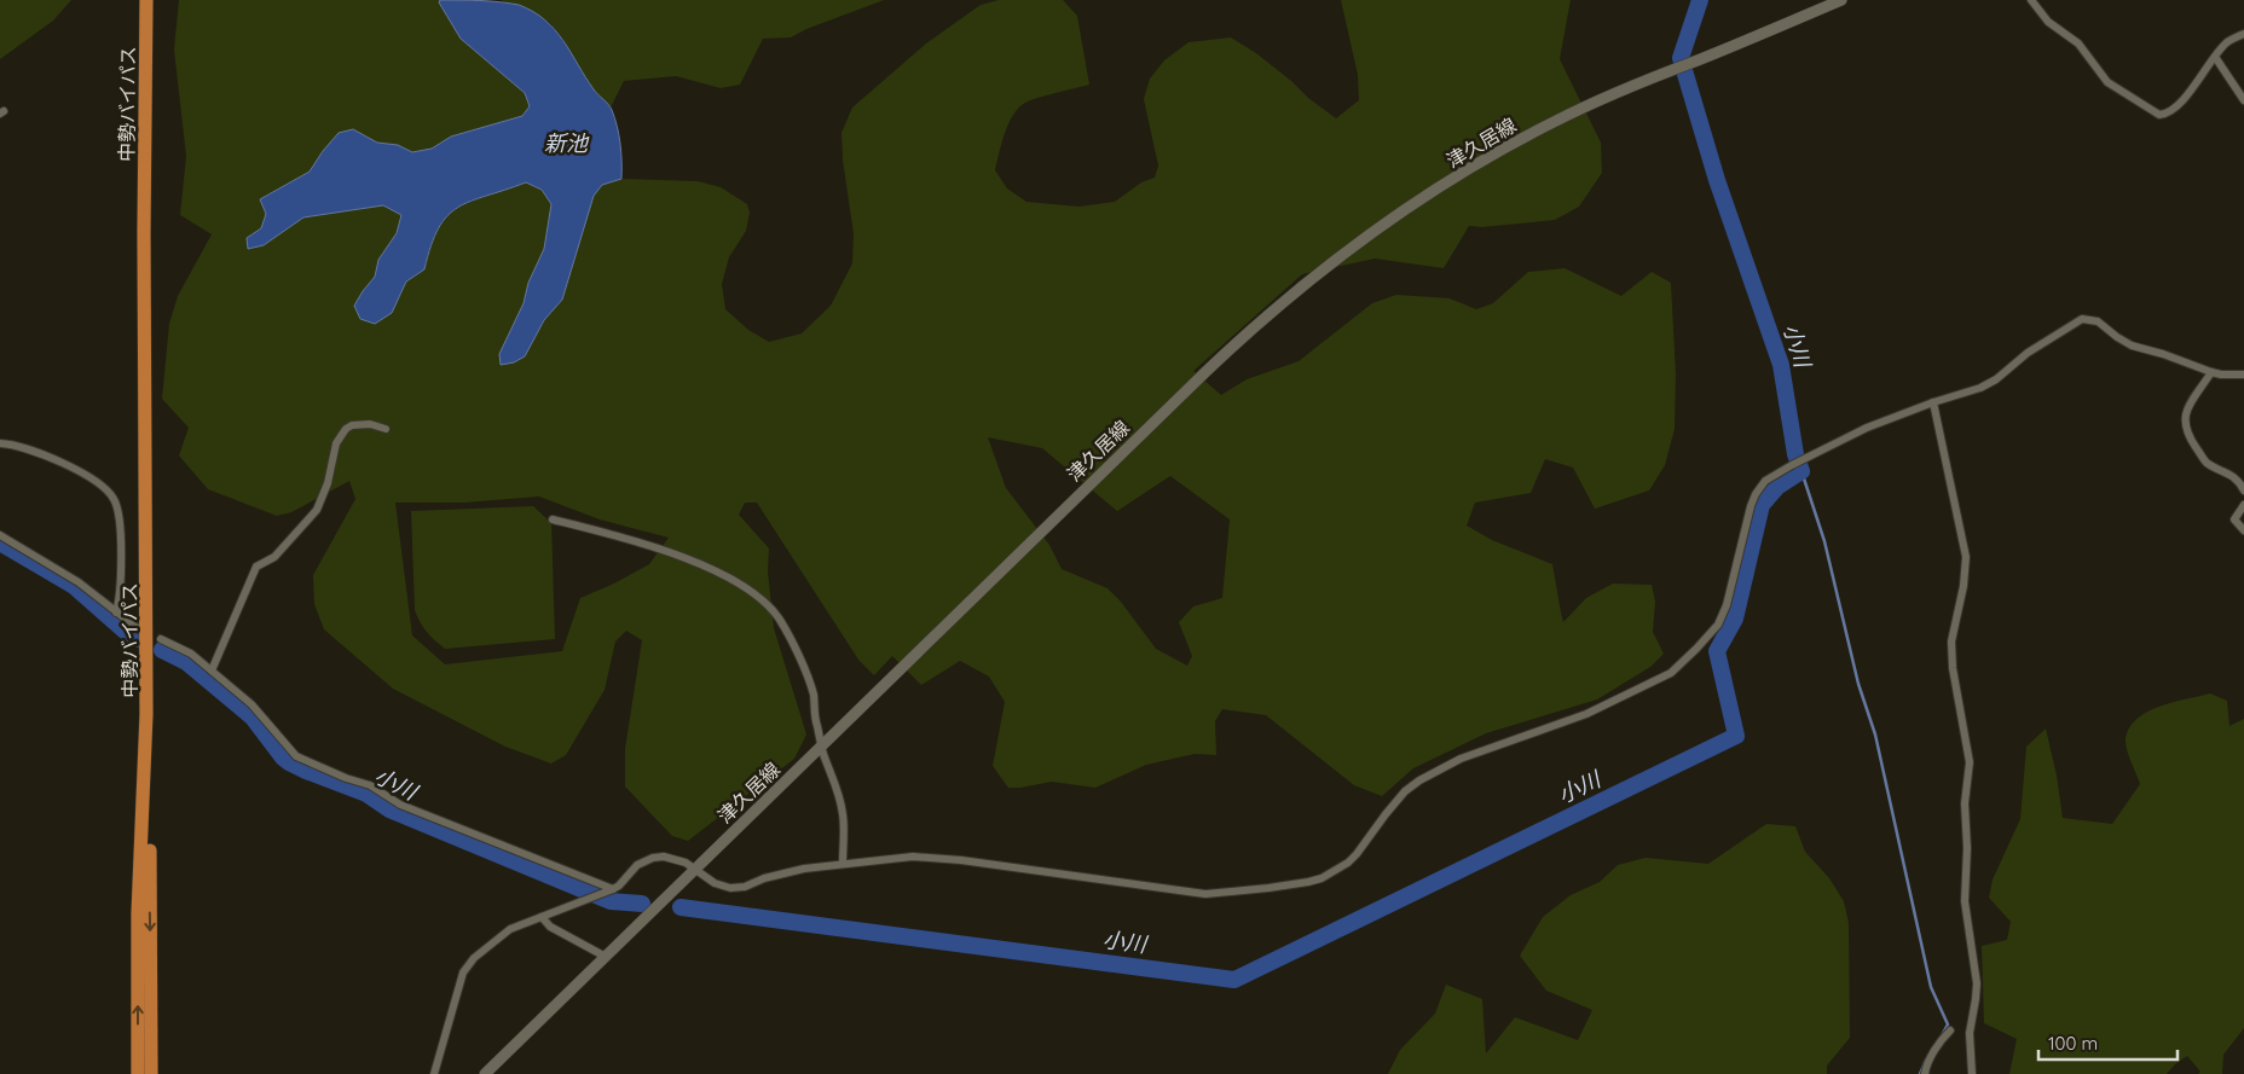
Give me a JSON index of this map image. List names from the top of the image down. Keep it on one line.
{"streets":{"highway":["中勢バイパス"],"main road":["津久居線"]},"water":["新池","小川"],"scale_bar":"100 m"}
